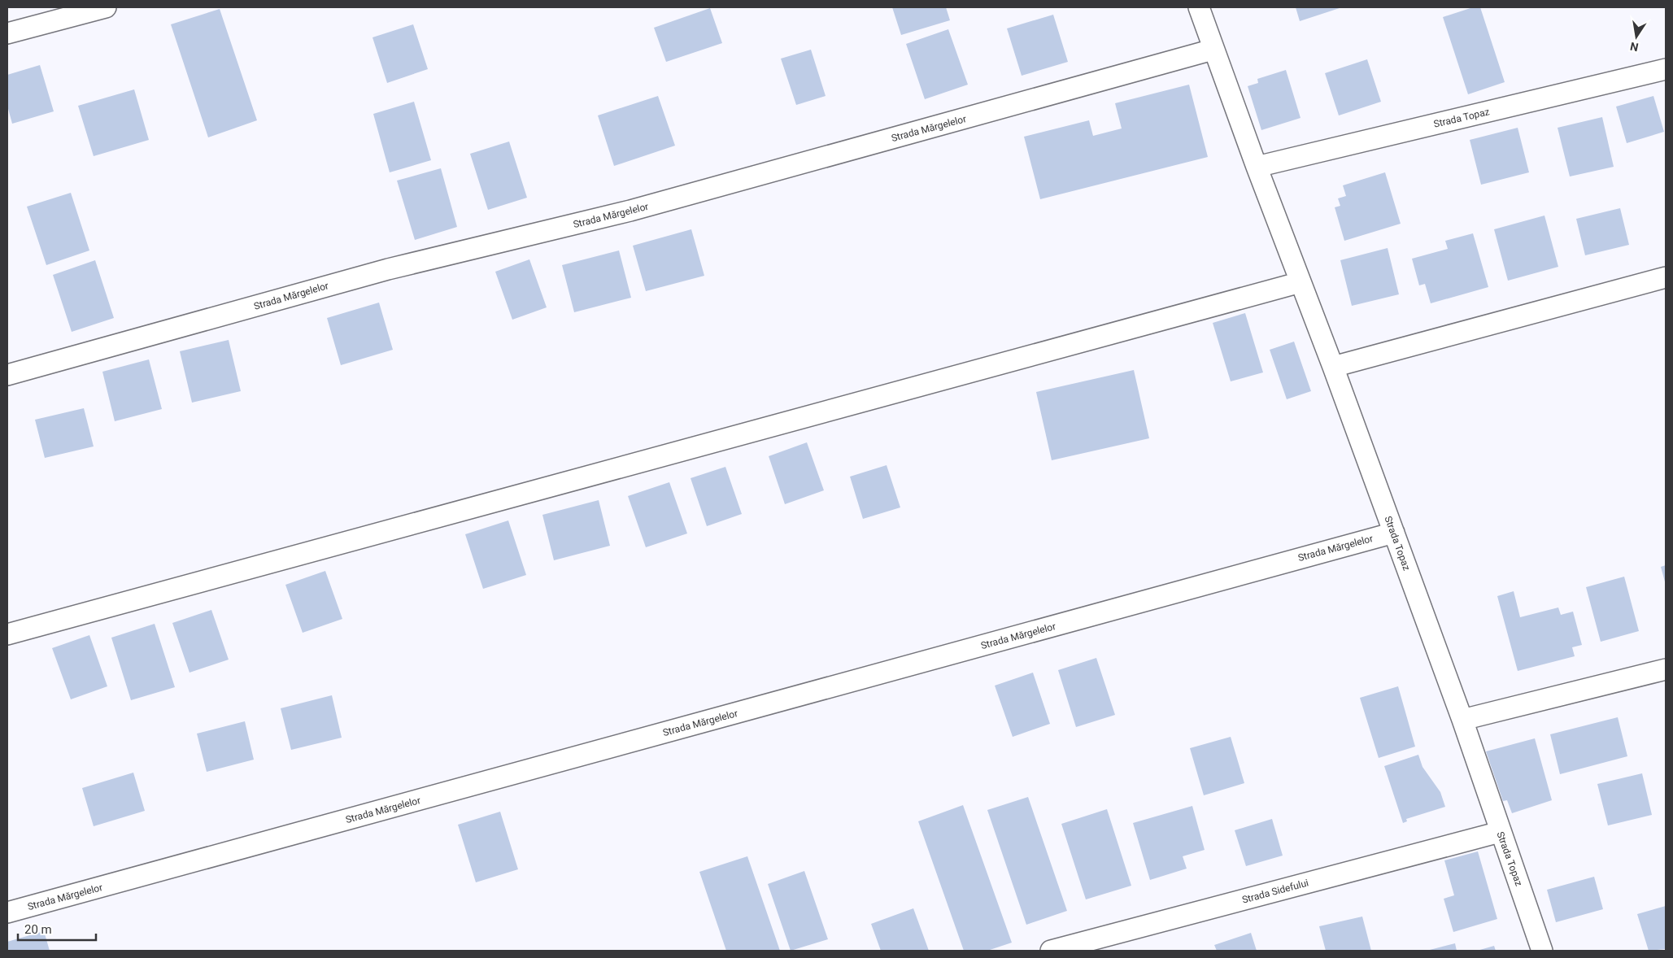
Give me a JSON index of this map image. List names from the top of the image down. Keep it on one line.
{"streets":{"street":["Strada Topaz","Strada Mărgelelor","Strada Sidefului"]},"crossings":[["Strada Topaz","Strada Mărgelelor"],["Strada Topaz","Strada Sidefului"]],"scale_bar":"20 m","north":"bottom"}
